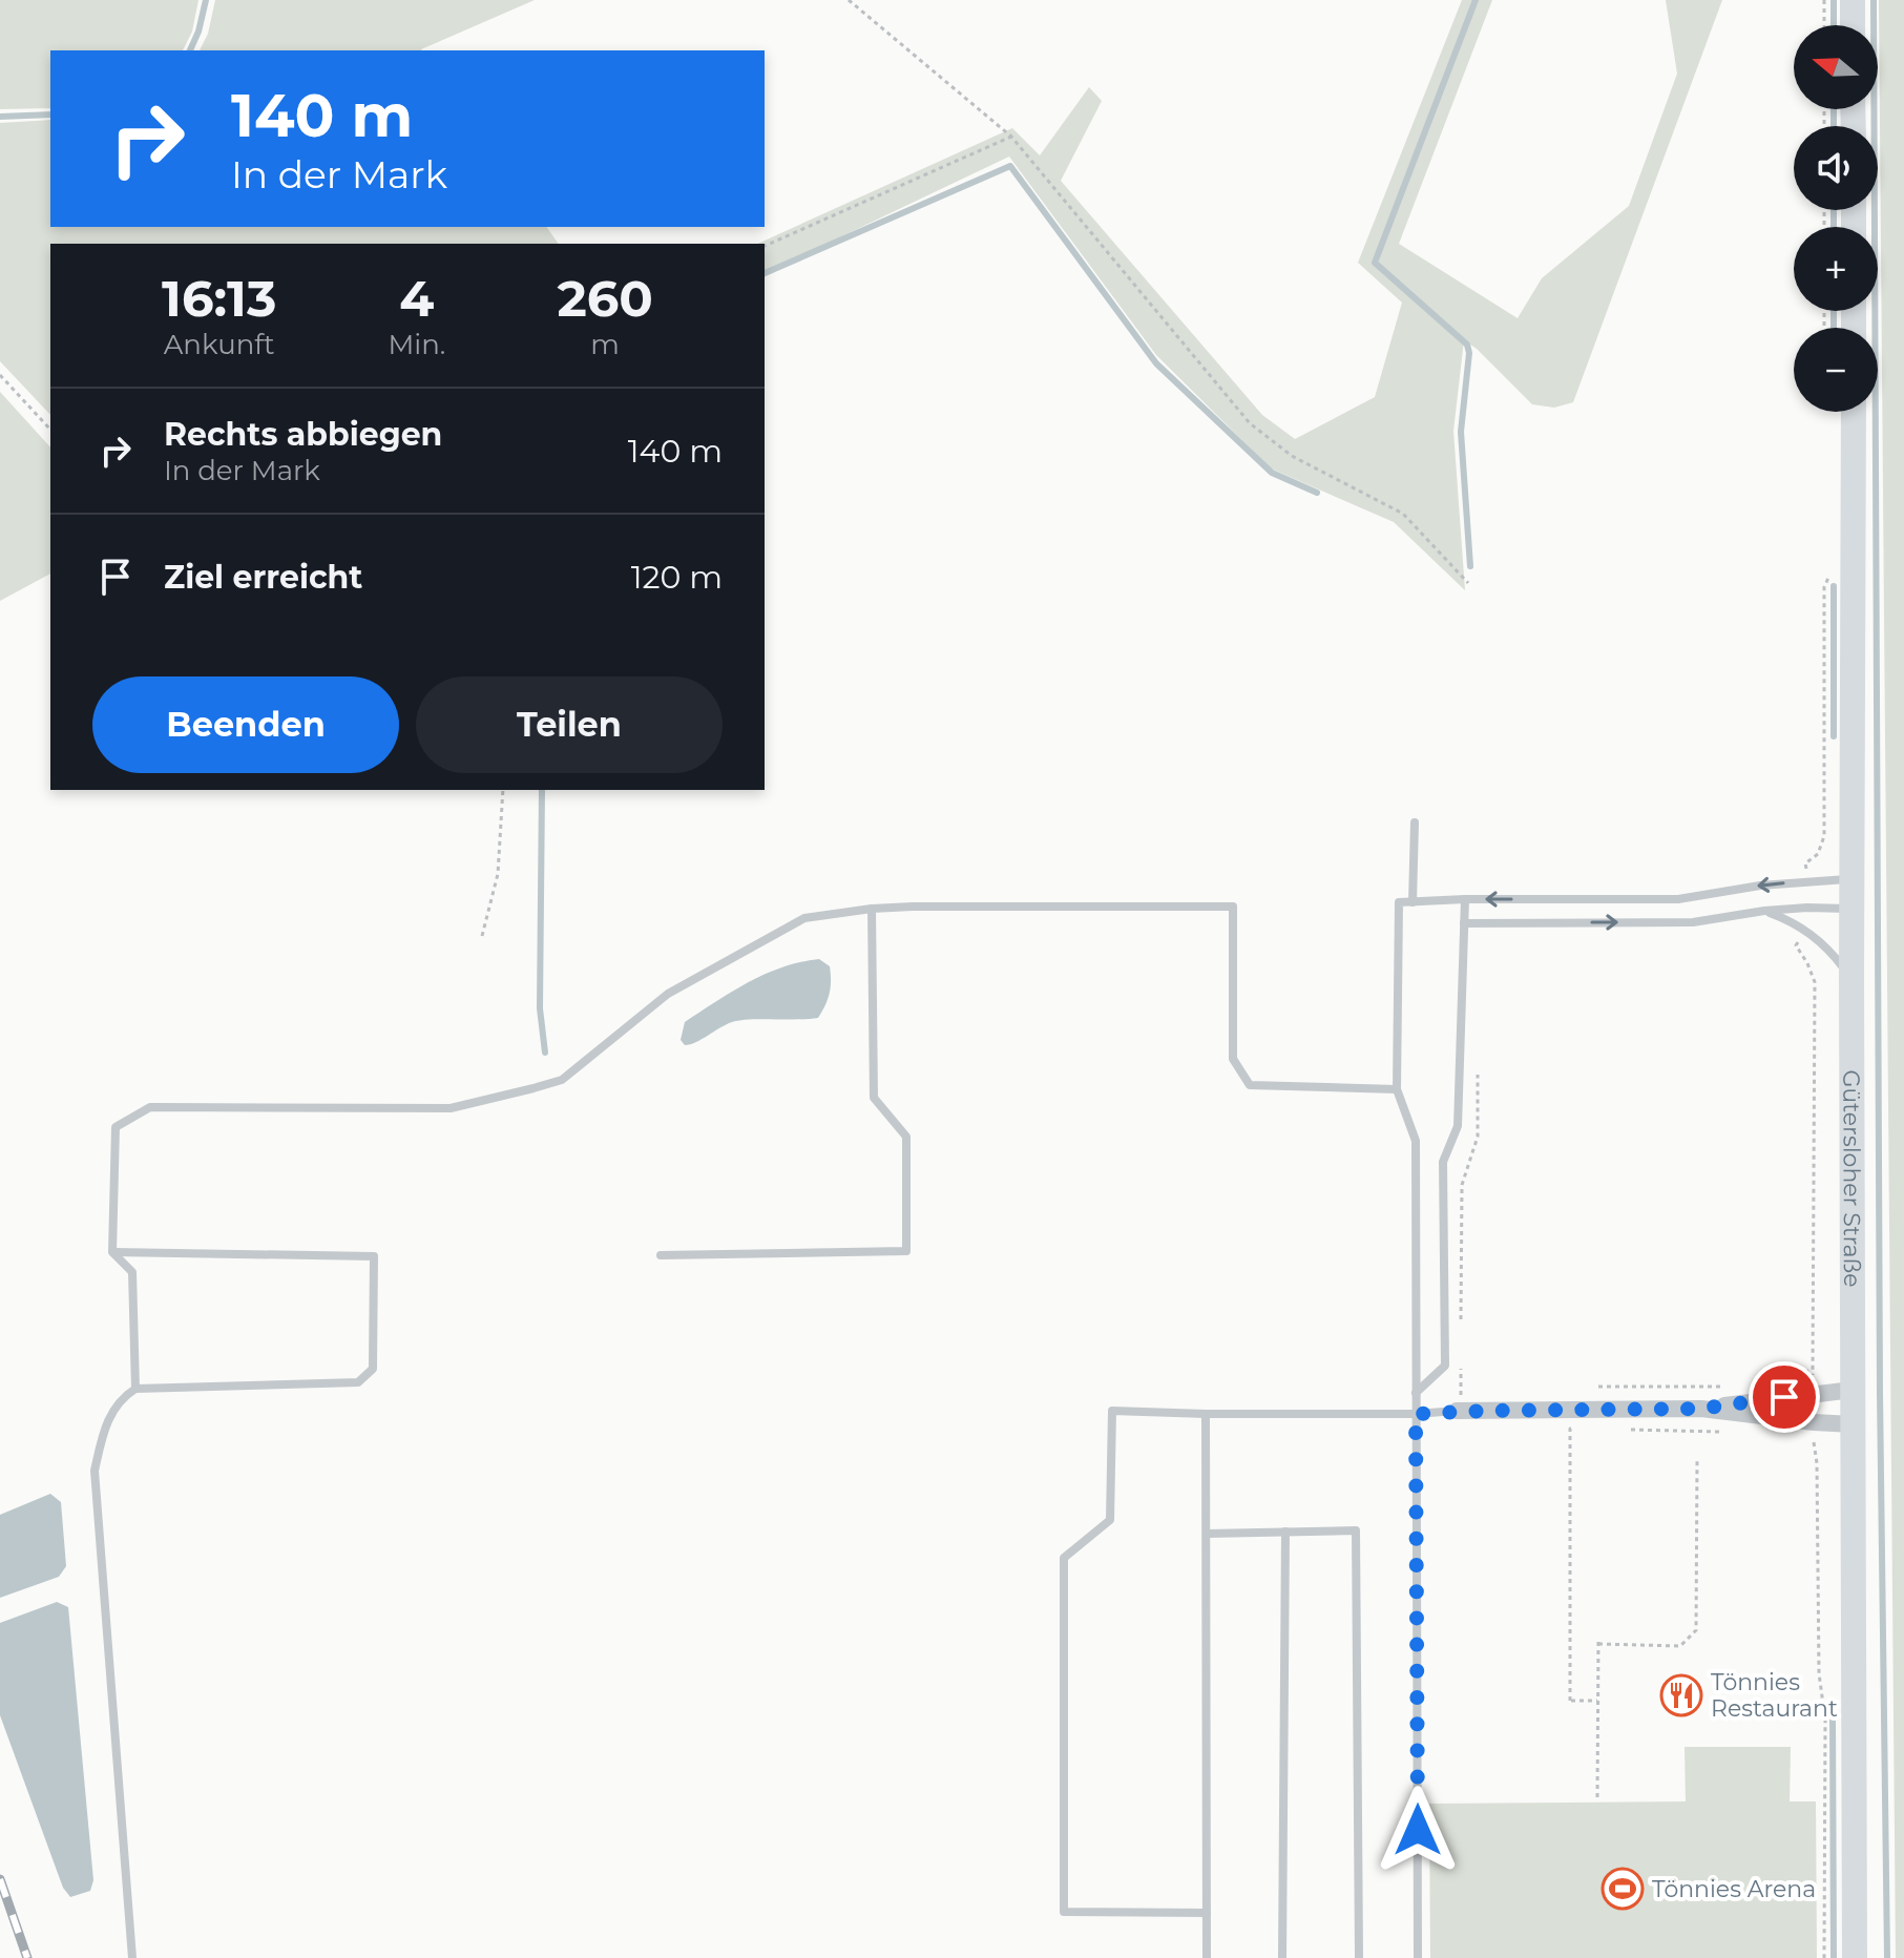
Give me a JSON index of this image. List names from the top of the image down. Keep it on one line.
{"streets":{"main road":["Gütersloher Straße"]},"places":{"restaurant":["Tönnies Restaurant"],"sports":["Tönnies Arena"]},"north":"left","page":{"map_buttons":["+","−"],"turn":["140 m","In der Mark"],"eta":["16:13","Ankunft","4","Min.","260","m"],"list":[{"name":"Rechts abbiegen","note":"In der Mark","value":"140 m"},{"name":"Ziel erreicht","value":"120 m"}],"buttons":["Beenden","Teilen"]}}
